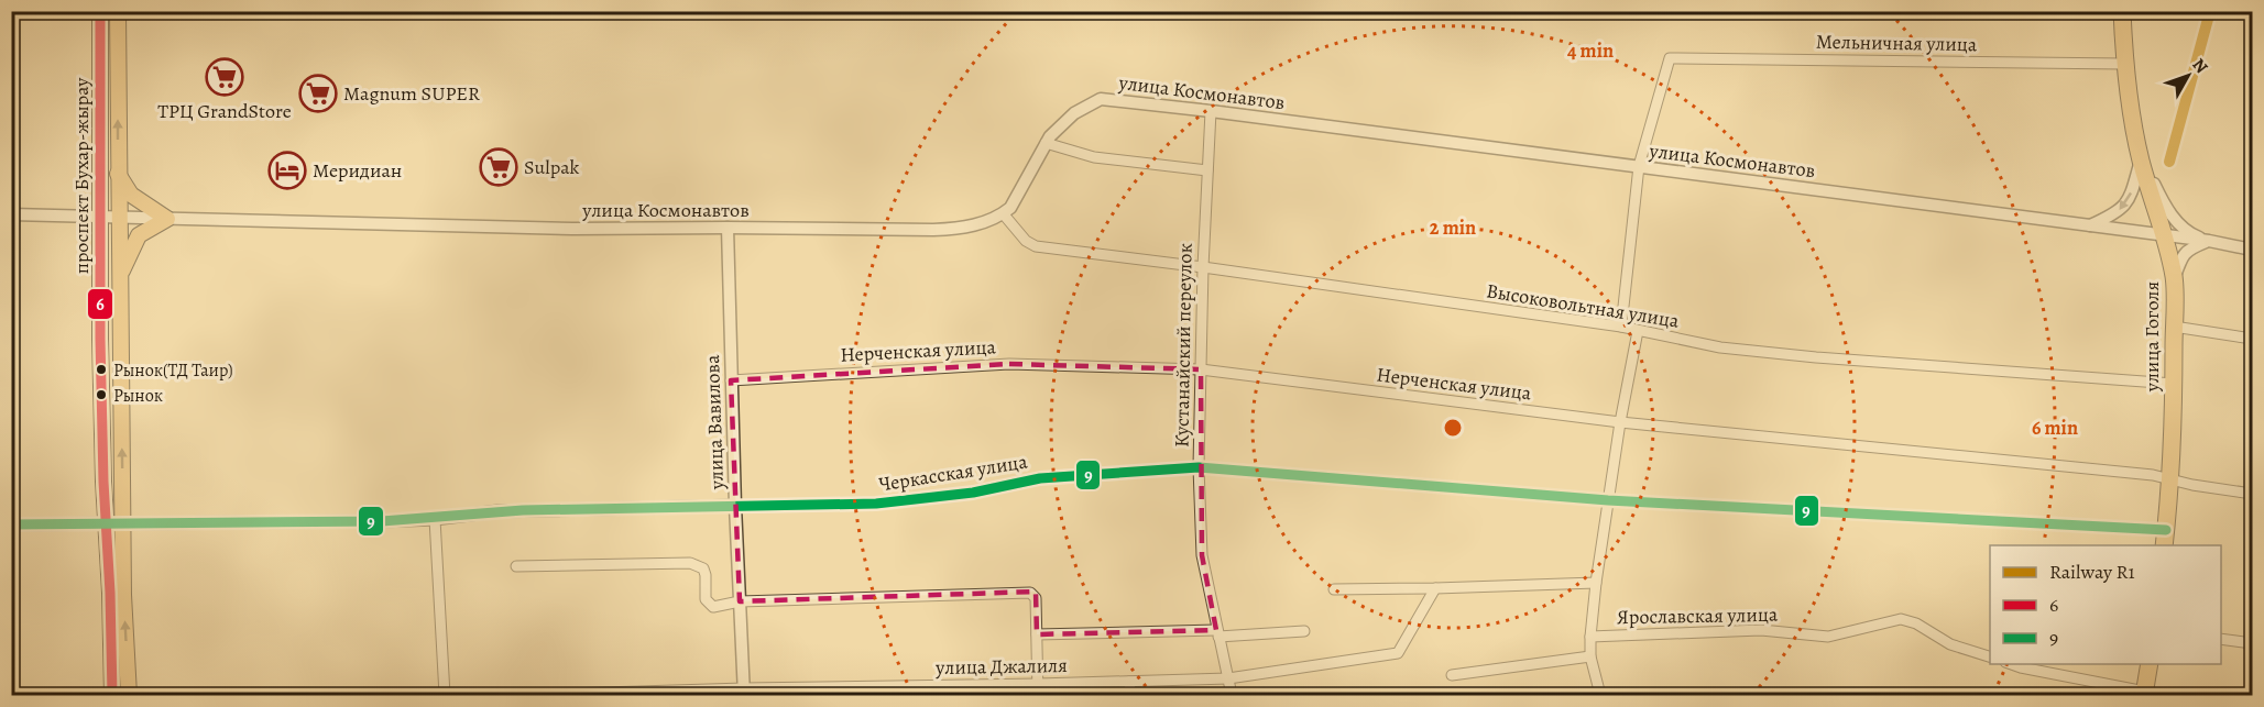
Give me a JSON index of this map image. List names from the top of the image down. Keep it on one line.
{"streets":{"highway":["улица Гоголя"],"main road":["проспект Бухар-жырау"],"street":["Мельничная улица","улица Космонавтов","Высоковольтная улица","Кустанайский переулок","Нерченская улица","улица Вавилова","Черкасская улица","Ярославская улица","улица Джалиля"]},"crossings":[["Мельничная улица","улица Космонавтов"],["Мельничная улица","улица Гоголя"],["улица Космонавтов","проспект Бухар-жырау"],["улица Космонавтов","Высоковольтная улица"],["улица Космонавтов","улица Гоголя"],["улица Космонавтов","Кустанайский переулок"],["улица Космонавтов","улица Вавилова"],["Высоковольтная улица","улица Гоголя"],["Высоковольтная улица","Кустанайский переулок"],["улица Гоголя","Нерченская улица"],["улица Гоголя","Черкасская улица"],["Кустанайский переулок","Нерченская улица"],["Кустанайский переулок","Черкасская улица"],["Кустанайский переулок","улица Джалиля"],["Нерченская улица","улица Вавилова"],["улица Вавилова","Черкасская улица"],["улица Вавилова","улица Джалиля"]],"places":{"supermarket":["ТРЦ GrandStore","Magnum SUPER","Sulpak"],"hotel":["Меридиан"],"other":["Рынок(ТД Таир)","Рынок"]},"lines":["rail line R1","transit line 6","transit line 9"],"legend":["Railway R1","6","9"],"north":"top right","rings":["4 min","2 min","6 min"]}
